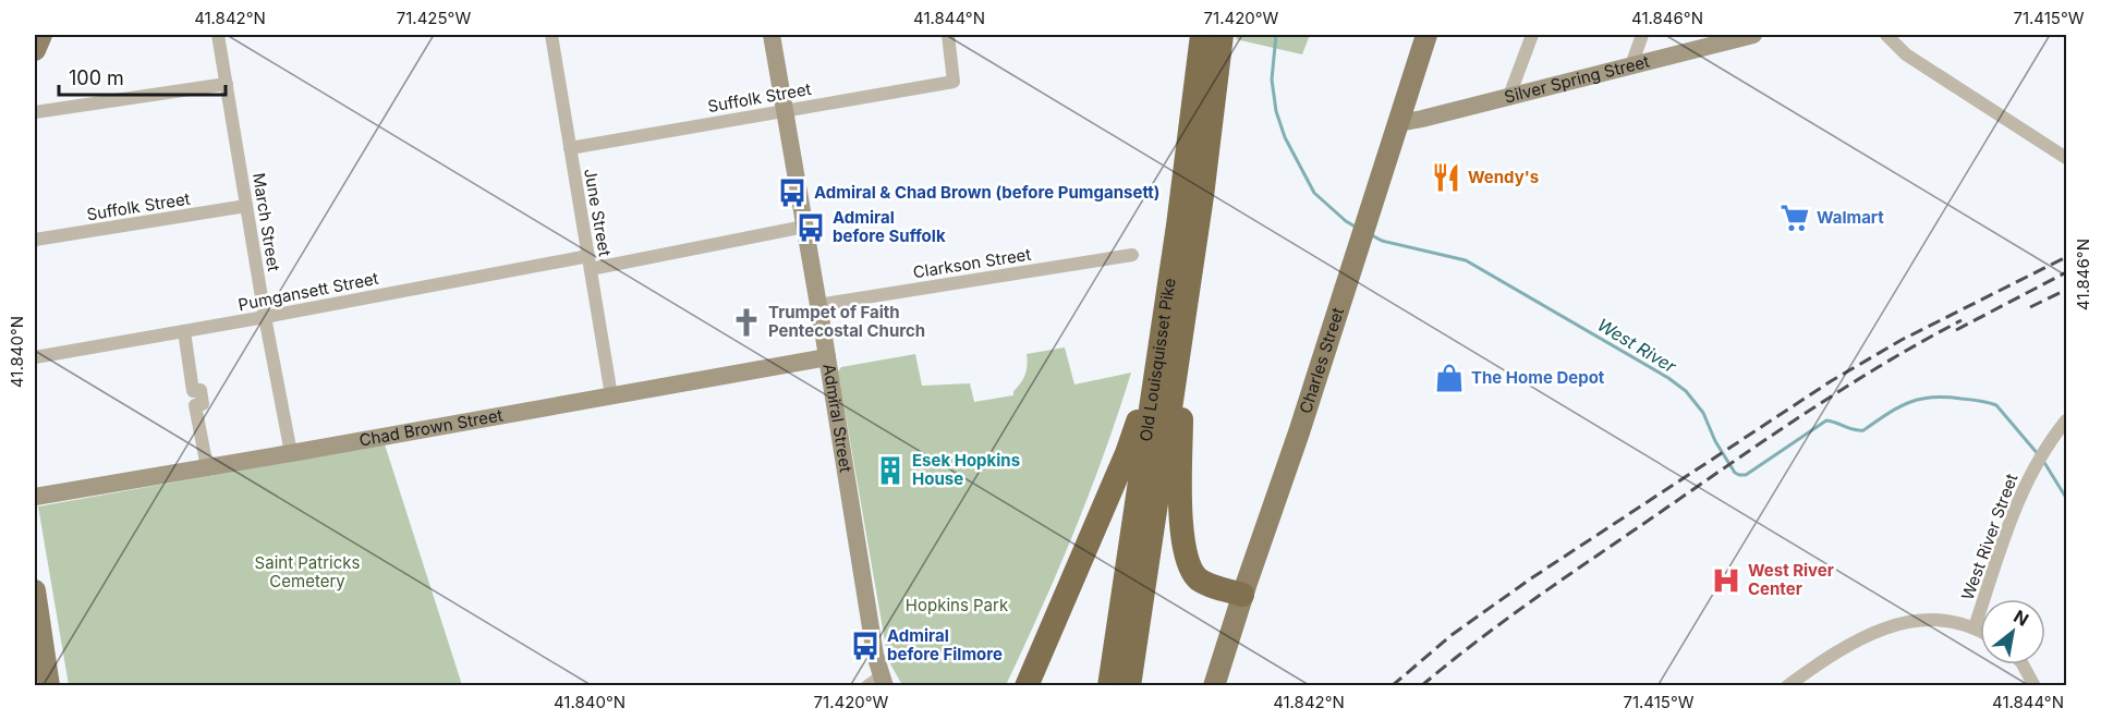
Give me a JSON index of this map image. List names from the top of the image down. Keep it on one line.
{"streets":{"highway":["Old Louisquisset Pike"],"main road":["Silver Spring Street","Charles Street","Admiral Street","Chad Brown Street"],"street":["Suffolk Street","June Street","March Street","Clarkson Street","Pumgansett Street","West River Street"]},"crossings":[["Silver Spring Street","Charles Street"],["Suffolk Street","June Street"],["Suffolk Street","March Street"],["Suffolk Street","Admiral Street"],["June Street","Pumgansett Street"],["June Street","Chad Brown Street"],["March Street","Pumgansett Street"],["March Street","Chad Brown Street"],["Clarkson Street","Admiral Street"],["Pumgansett Street","Admiral Street"],["Admiral Street","Chad Brown Street"]],"water":["West River"],"parks":["Saint Patricks Cemetery","Hopkins Park"],"places":{"restaurant":["Wendy's"],"bus stop":["Admiral & Chad Brown (before Pumgansett)","Admiral before Suffolk","Admiral before Filmore"],"supermarket":["Walmart"],"church":["Trumpet of Faith Pentecostal Church"],"shop":["The Home Depot"],"building":["Esek Hopkins House"],"hospital":["West River Center"]},"scale_bar":"100 m","north":"top right","coordinates":["41.842°N","71.425°W","41.844°N","71.420°W","41.846°N","71.415°W","41.840°N"]}
